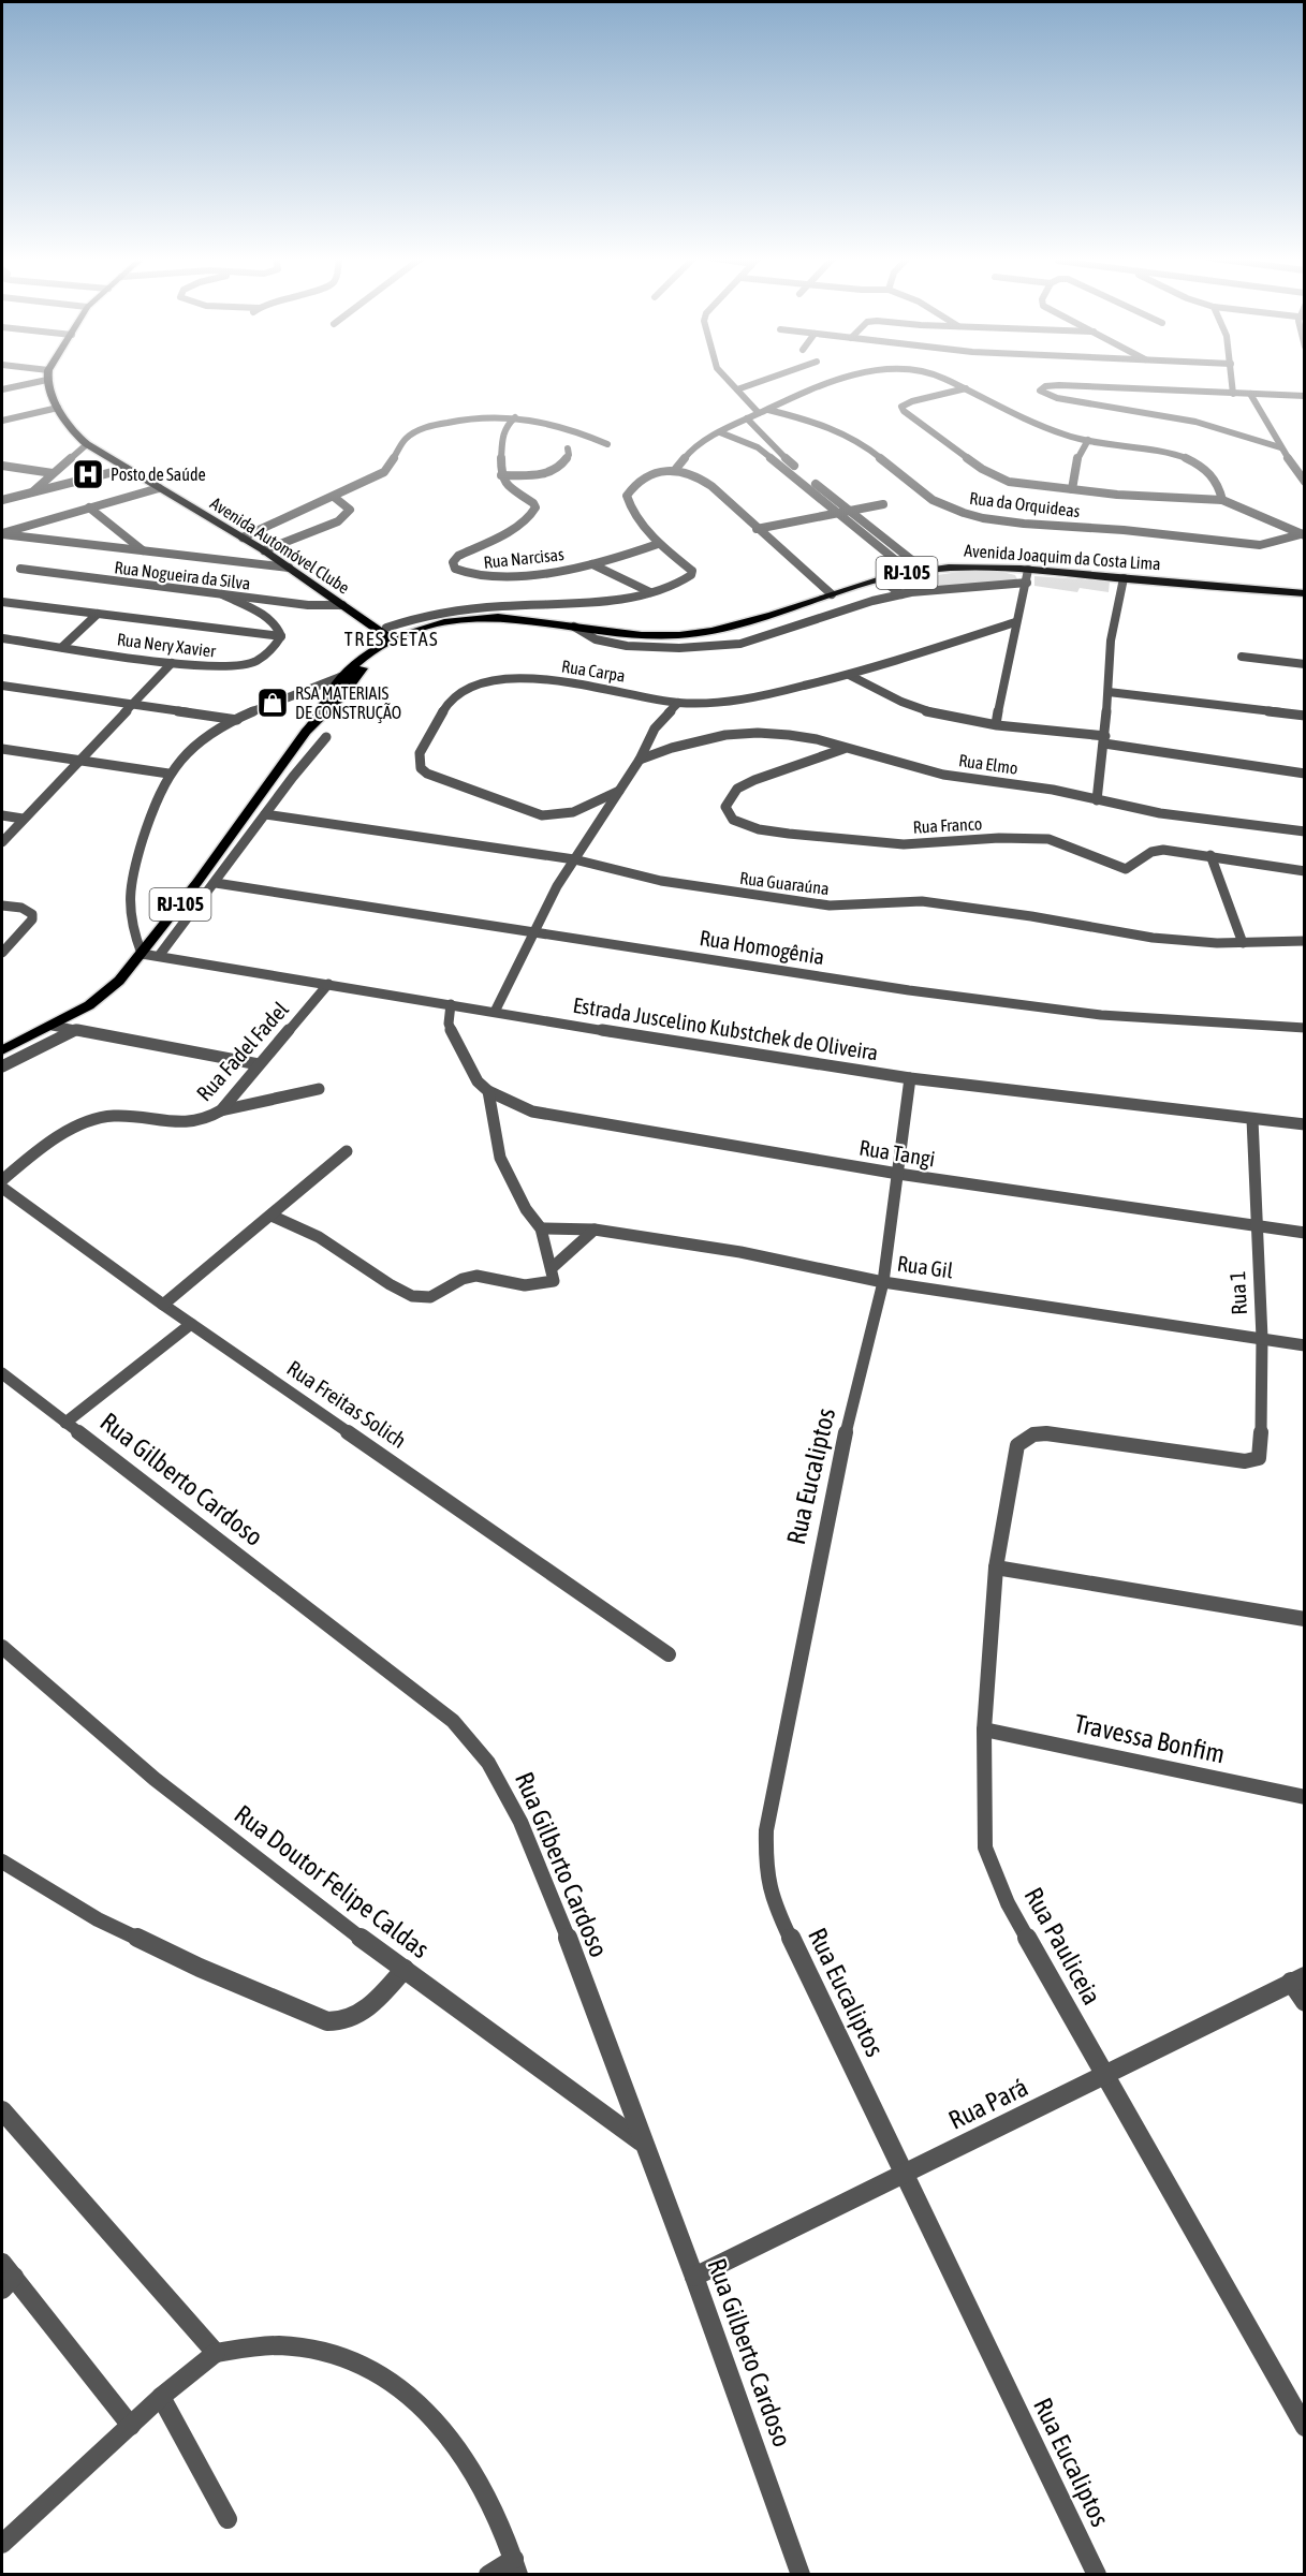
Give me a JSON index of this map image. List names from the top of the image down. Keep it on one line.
{"streets":{"main road":["Avenida Automóvel Clube","Avenida Joaquim da Costa Lima","RJ-105"],"street":["Rua da Orquideas","Rua Narcisas","Rua Nogueira da Silva","Rua Nery Xavier","Rua Carpa","Rua Elmo","Rua Franco","Rua Guaraúna","Rua Homogênia","Estrada Juscelino Kubstchek de Oliveira","Rua Fadel Fadel","Rua Tangi","Rua Gil","Rua 1","Rua Freitas Solich","Rua Eucaliptos","Rua Gilberto Cardoso","Travessa Bonfim","Rua Doutor Felipe Caldas","Rua Pauliceia","Rua Pará"]},"crossings":[["Avenida Automóvel Clube","Avenida Joaquim da Costa Lima"],["Avenida Automóvel Clube","Rua Nogueira da Silva"],["Avenida Joaquim da Costa Lima","Estrada Juscelino Kubstchek de Oliveira"],["Rua Elmo","Rua Franco"],["Estrada Juscelino Kubstchek de Oliveira","Rua Fadel Fadel"],["Estrada Juscelino Kubstchek de Oliveira","Rua 1"],["Estrada Juscelino Kubstchek de Oliveira","Rua Eucaliptos"],["Rua Tangi","Rua 1"],["Rua Tangi","Rua Eucaliptos"],["Rua Gil","Rua 1"],["Rua Gil","Rua Eucaliptos"],["Rua 1","Rua Pauliceia"],["Rua Eucaliptos","Rua Pará"],["Rua Gilberto Cardoso","Rua Doutor Felipe Caldas"],["Rua Gilberto Cardoso","Rua Pará"],["Travessa Bonfim","Rua Pauliceia"],["Rua Pauliceia","Rua Pará"]],"districts":["TRES SETAS"],"places":{"hospital":["Posto de Saúde"],"shop":["RSA MATERIAIS DE CONSTRUÇÃO"]}}
